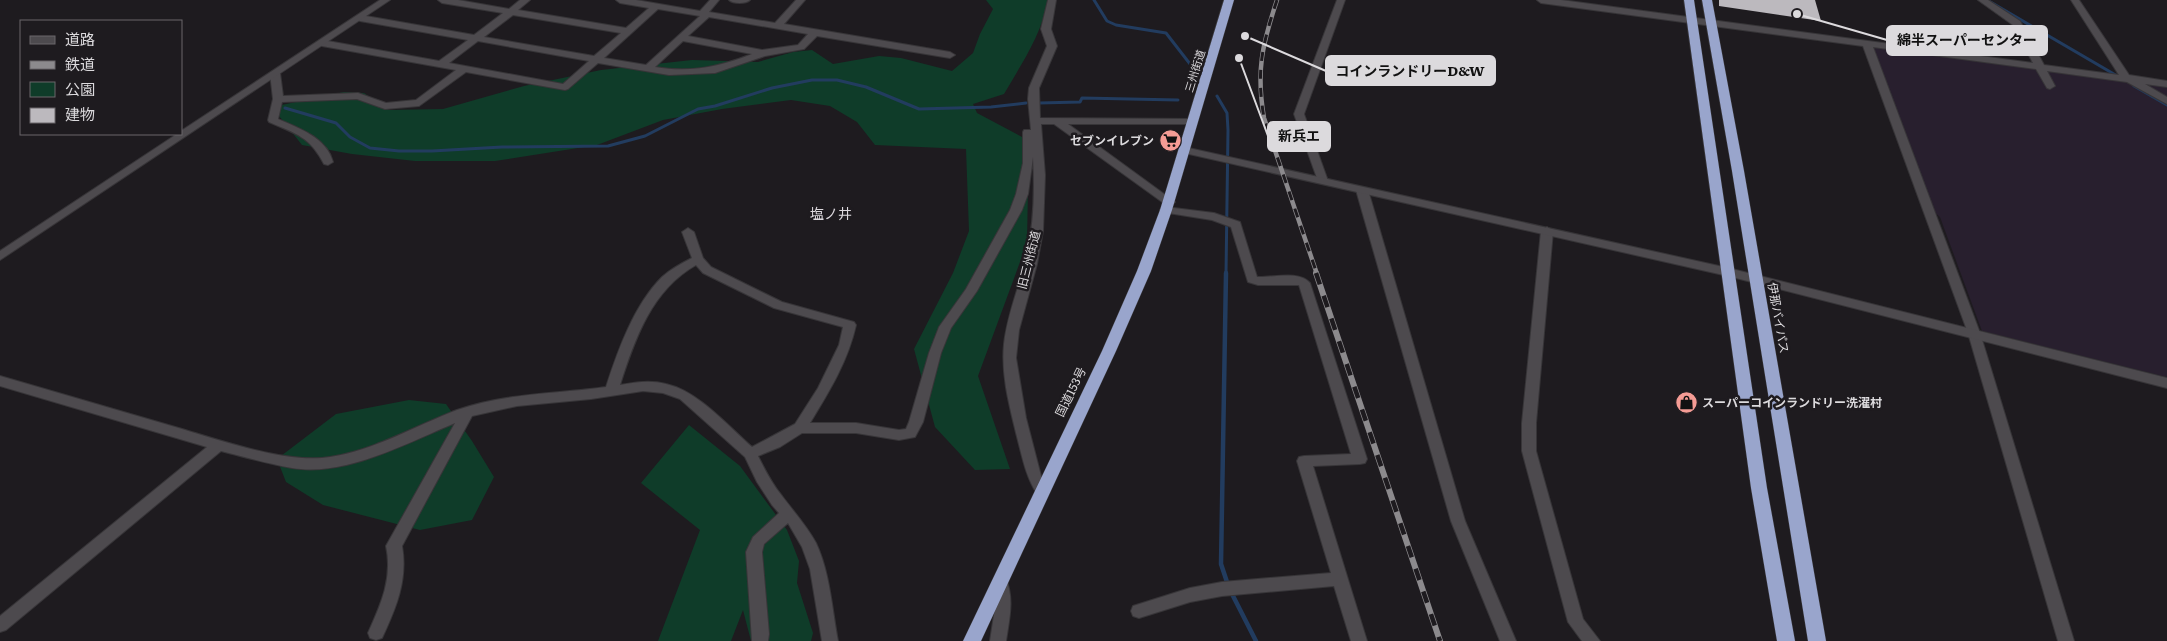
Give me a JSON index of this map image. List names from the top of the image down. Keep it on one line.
{"streets":{"highway":["三州街道","伊那バイパス","国道153号"],"street":["旧三州街道"]},"crossings":[["三州街道","国道153号"],["旧三州街道","国道153号"]],"districts":["塩ノ井"],"places":{"other":["綿半スーパーセンター","コインランドリーD&W","新兵エ"],"supermarket":["セブンイレブン"],"shop":["スーパーコインランドリー洗濯村"]},"legend":["道路","鉄道","公園","建物"]}
